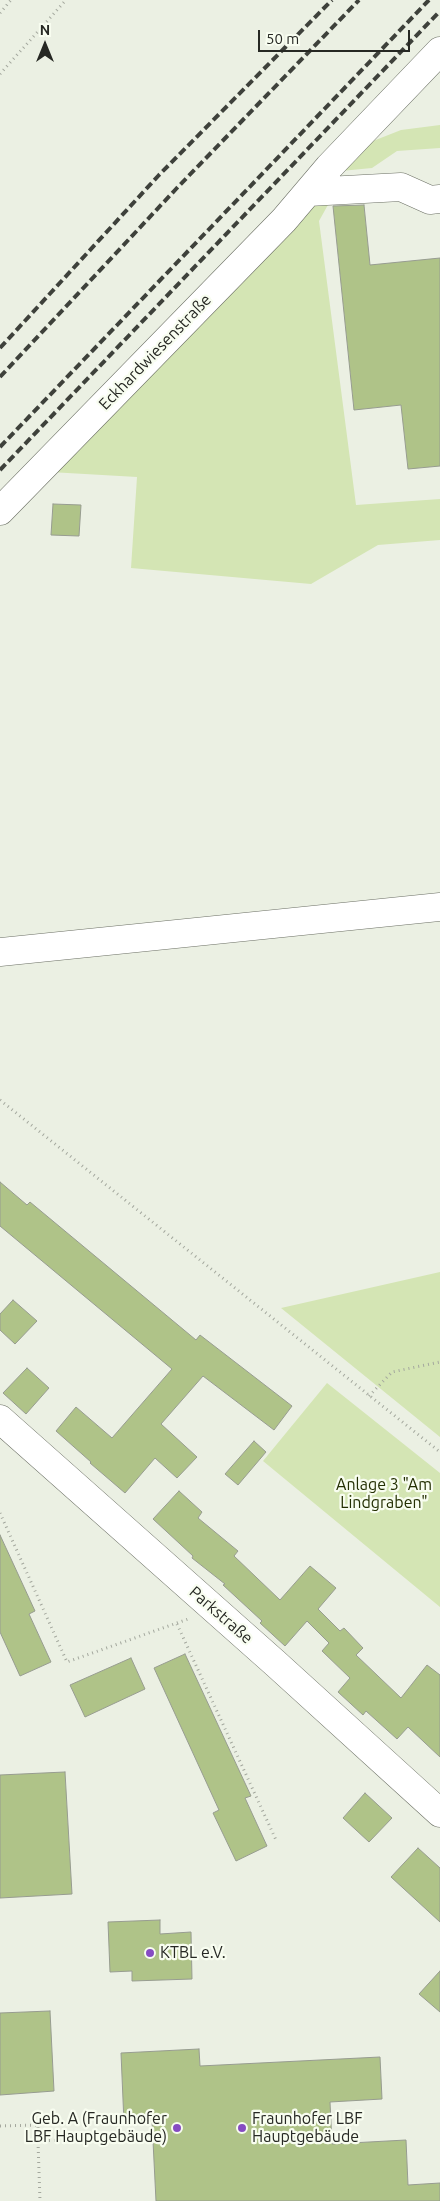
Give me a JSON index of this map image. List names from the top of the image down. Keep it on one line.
{"streets":{"street":["Eckhardwiesenstraße","Parkstraße"]},"parks":["Anlage 3 \"Am Lindgraben\""],"places":["KTBL e.V.","Geb. A (Fraunhofer LBF Hauptgebäude)","Fraunhofer LBF Hauptgebäude"],"scale_bar":"50 m","north":"top"}
